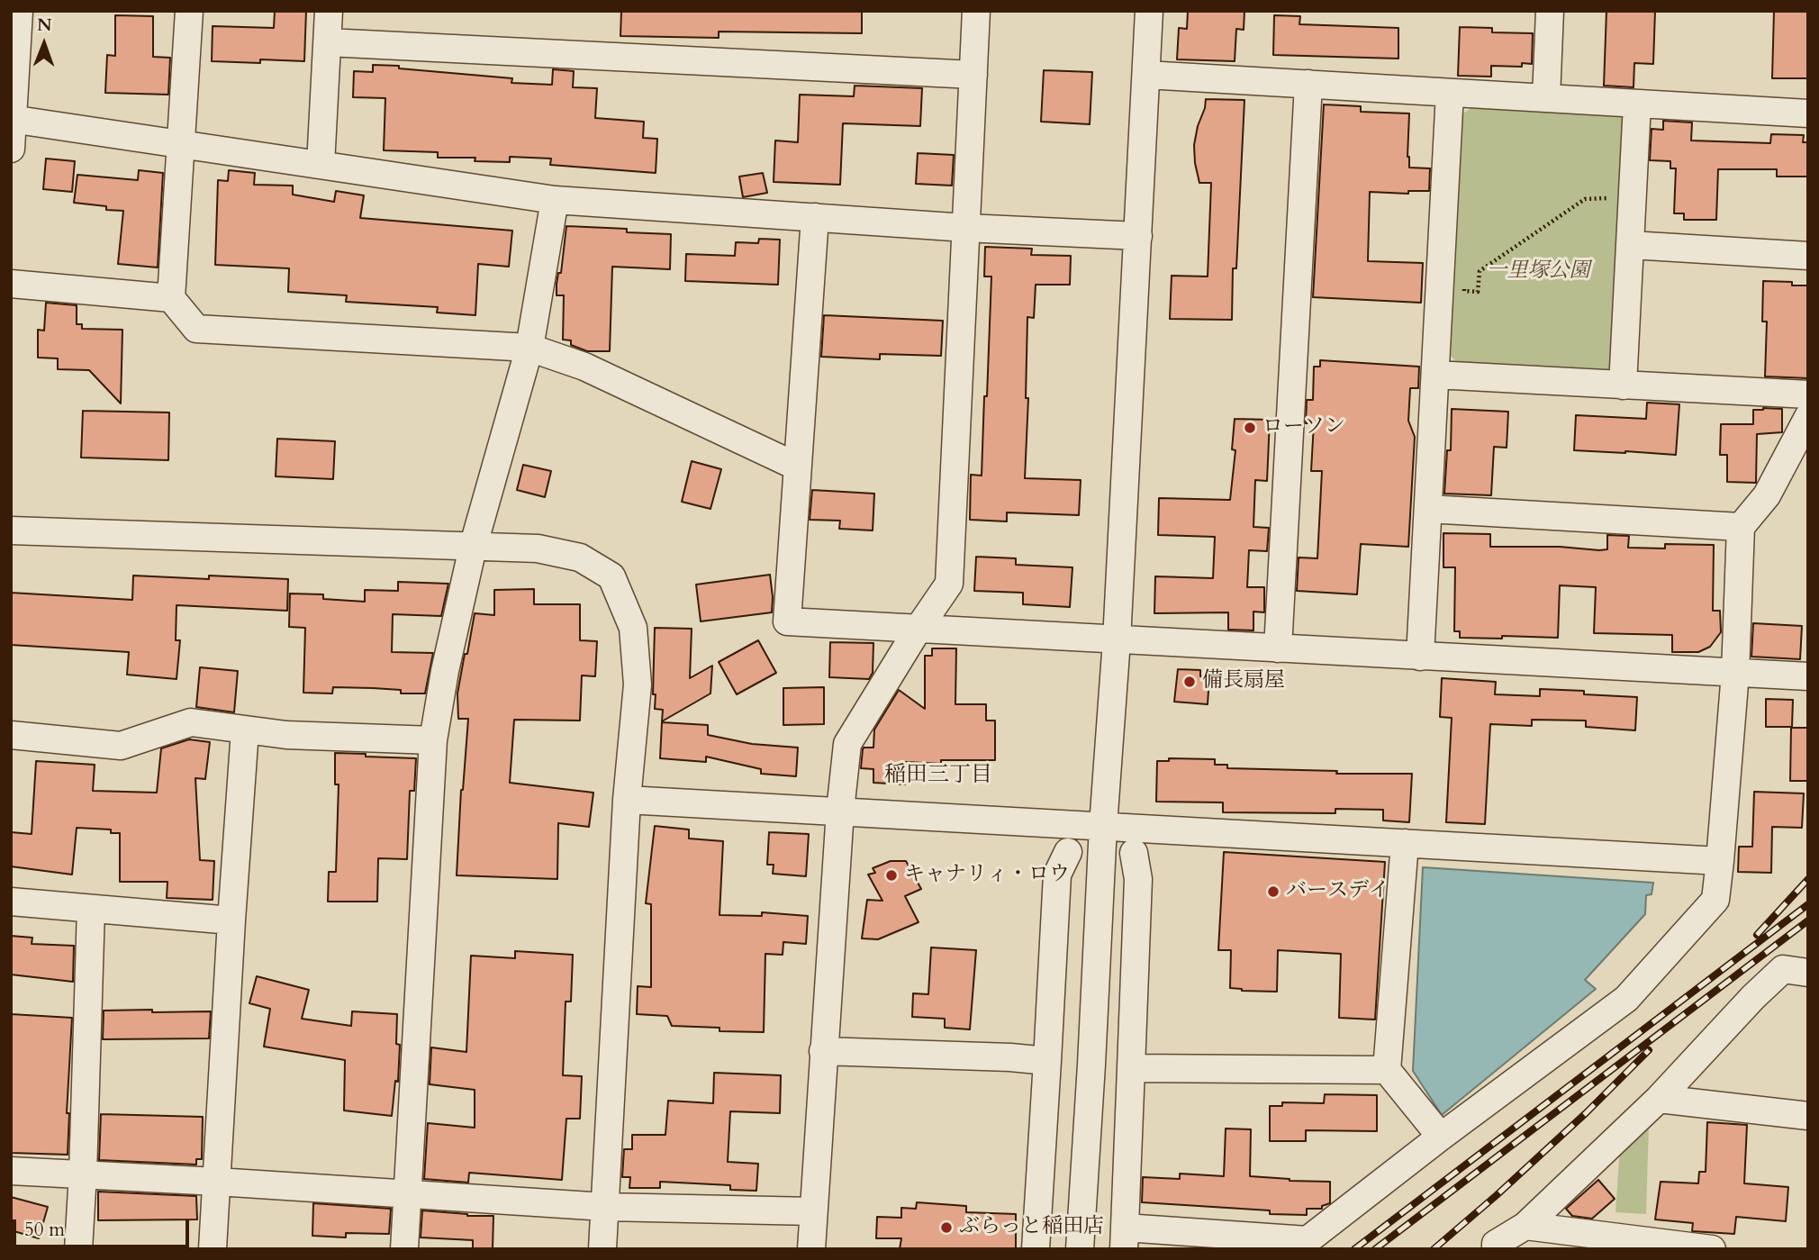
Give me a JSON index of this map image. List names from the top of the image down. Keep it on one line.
{"districts":["稲田三丁目"],"parks":["一里塚公園"],"places":["ローソン","備長扇屋","キャナリィ・ロウ","バースデイ","ぶらっと稲田店"],"scale_bar":"50 m","north":"top"}
